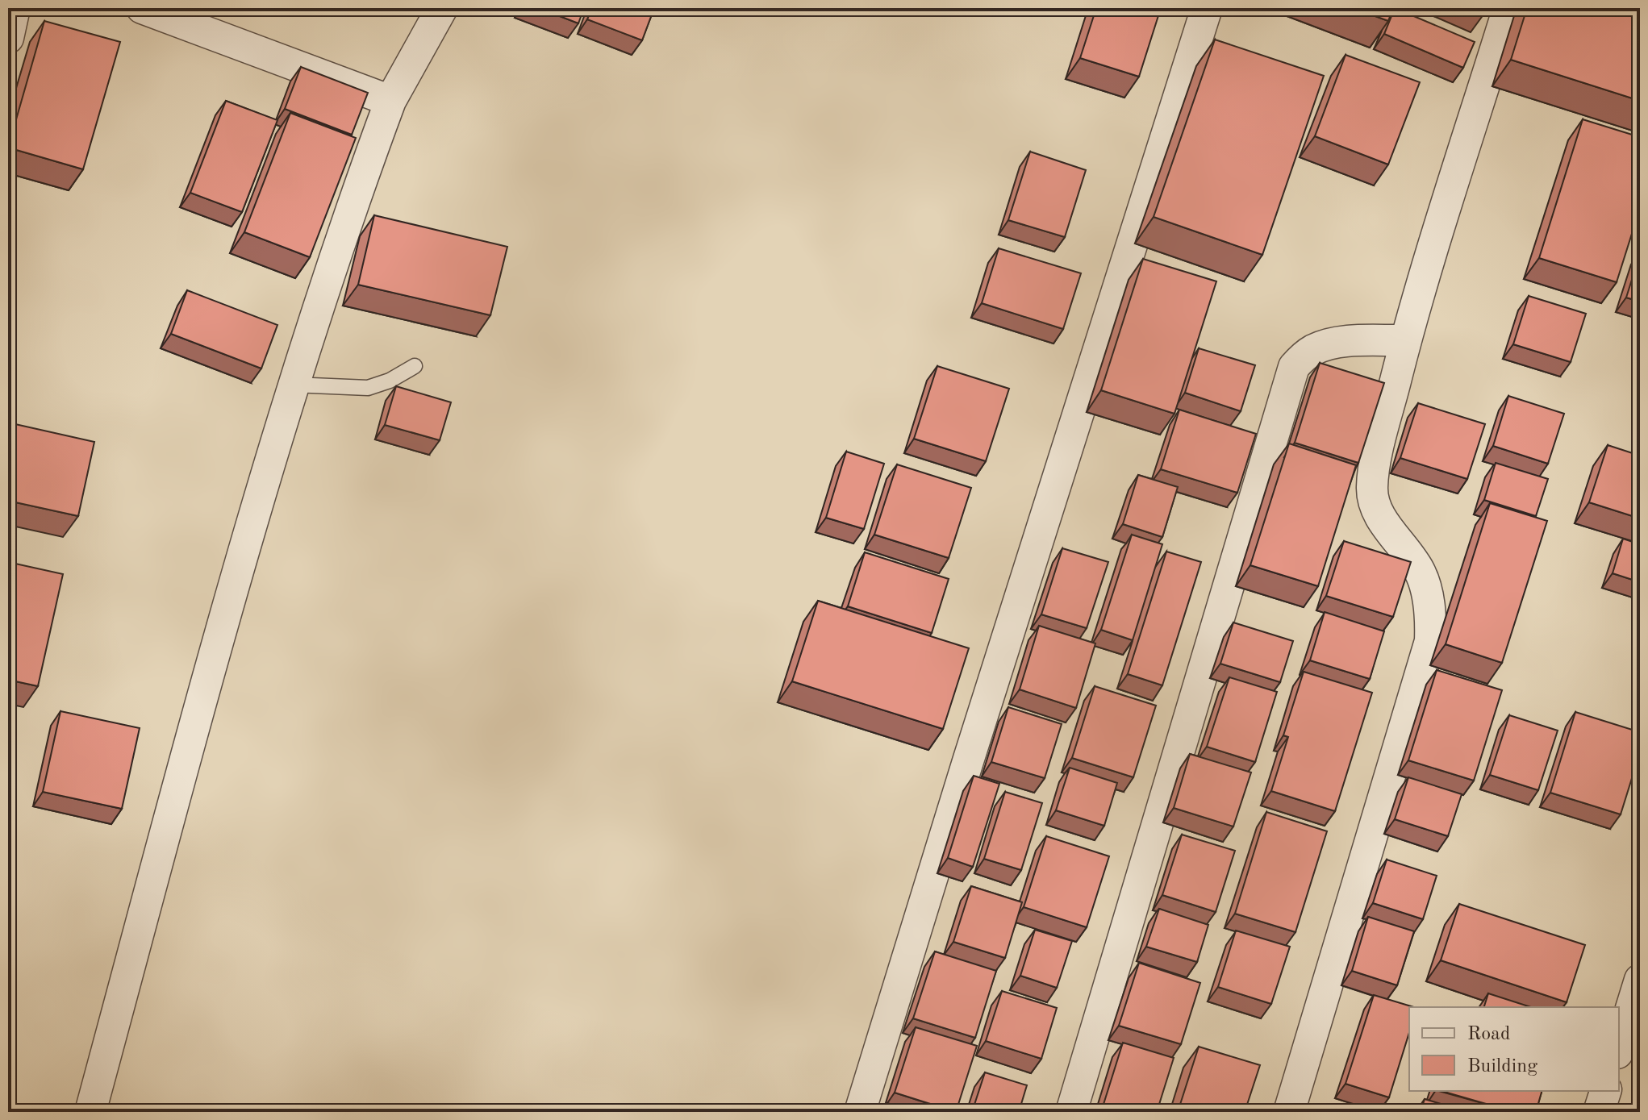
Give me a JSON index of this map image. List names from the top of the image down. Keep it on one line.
{"legend":["Road","Building"]}
